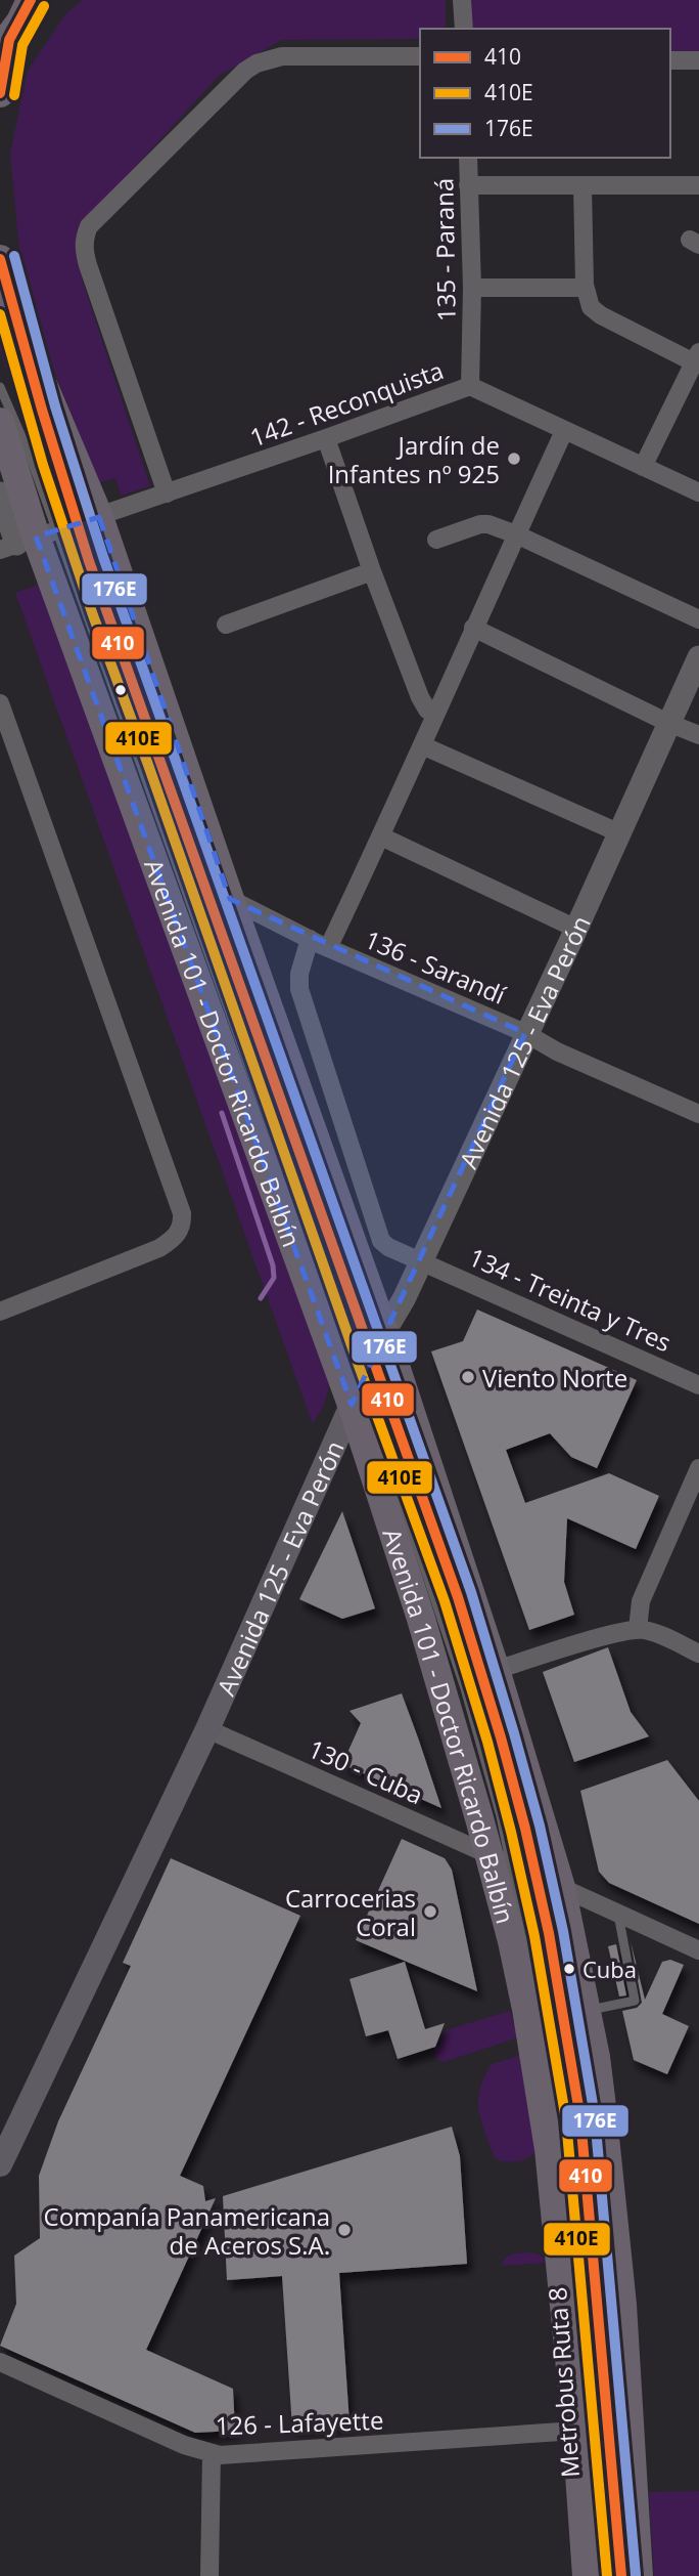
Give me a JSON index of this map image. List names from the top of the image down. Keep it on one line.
{"streets":{"main road":["Avenida 125 - Eva Perón","Avenida 101 - Doctor Ricardo Balbín"],"street":["135 - Paraná","142 - Reconquista","136 - Sarandí","134 - Treinta y Tres","130 - Cuba","126 - Lafayette"],"lane":["Metrobus Ruta 8"]},"crossings":[["135 - Paraná","142 - Reconquista"],["142 - Reconquista","Avenida 101 - Doctor Ricardo Balbín"],["142 - Reconquista","Metrobus Ruta 8"],["136 - Sarandí","Avenida 125 - Eva Perón"],["136 - Sarandí","134 - Treinta y Tres"],["Avenida 125 - Eva Perón","Avenida 101 - Doctor Ricardo Balbín"],["Avenida 125 - Eva Perón","134 - Treinta y Tres"],["Avenida 125 - Eva Perón","130 - Cuba"],["Avenida 125 - Eva Perón","Metrobus Ruta 8"],["Avenida 101 - Doctor Ricardo Balbín","130 - Cuba"],["Avenida 101 - Doctor Ricardo Balbín","Metrobus Ruta 8"],["Avenida 101 - Doctor Ricardo Balbín","126 - Lafayette"],["130 - Cuba","Metrobus Ruta 8"]],"places":["Jardín de Infantes nº 925","Viento Norte","Carrocerias Coral","Cuba","Companía Panamericana de Aceros S.A."],"lines":["transit line 410","transit line 410E","transit line 176E"],"legend":["410","410E","176E"]}
